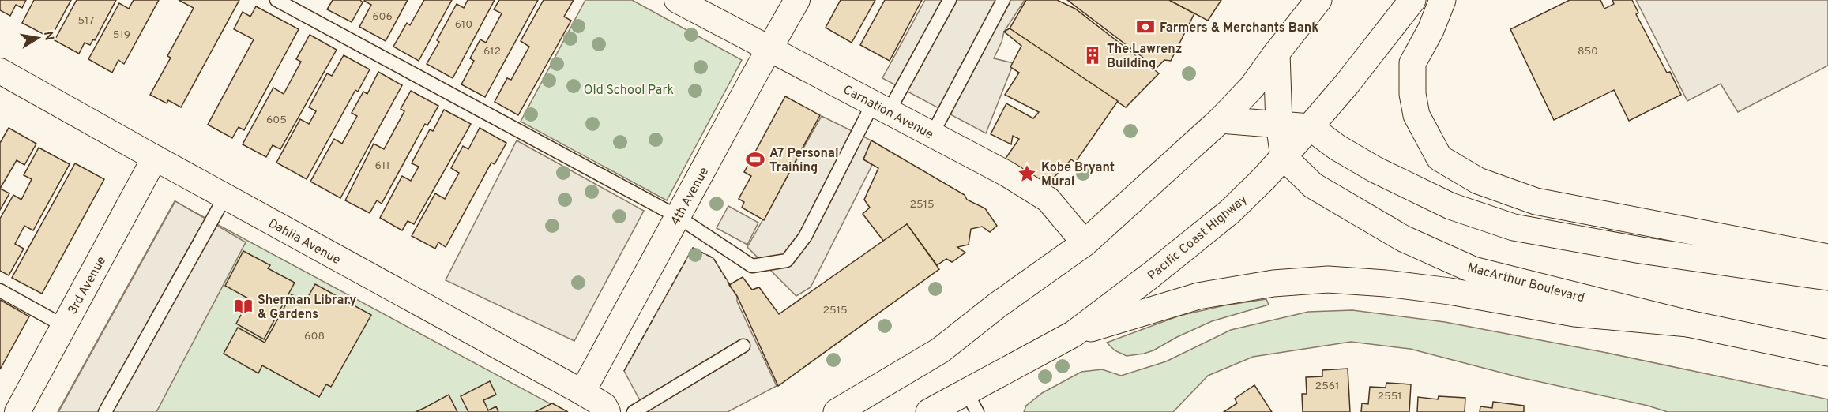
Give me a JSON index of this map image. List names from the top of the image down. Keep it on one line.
{"streets":{"main road":["Pacific Coast Highway","MacArthur Boulevard"],"street":["Carnation Avenue","4th Avenue","Dahlia Avenue","3rd Avenue"]},"crossings":[["Carnation Avenue","4th Avenue"],["4th Avenue","Dahlia Avenue"],["Pacific Coast Highway","MacArthur Boulevard"],["Dahlia Avenue","3rd Avenue"]],"parks":["Old School Park"],"places":{"bank":["Farmers & Merchants Bank"],"building":["The Lawrenz Building"],"sports":["A7 Personal Training"],"place":["Kobe Bryant Mural"],"library":["Sherman Library & Gardens"]},"house_numbers":["606","517","610","519","612","850","605","611","2515","2515","608","2561","2551"],"north":"right"}
